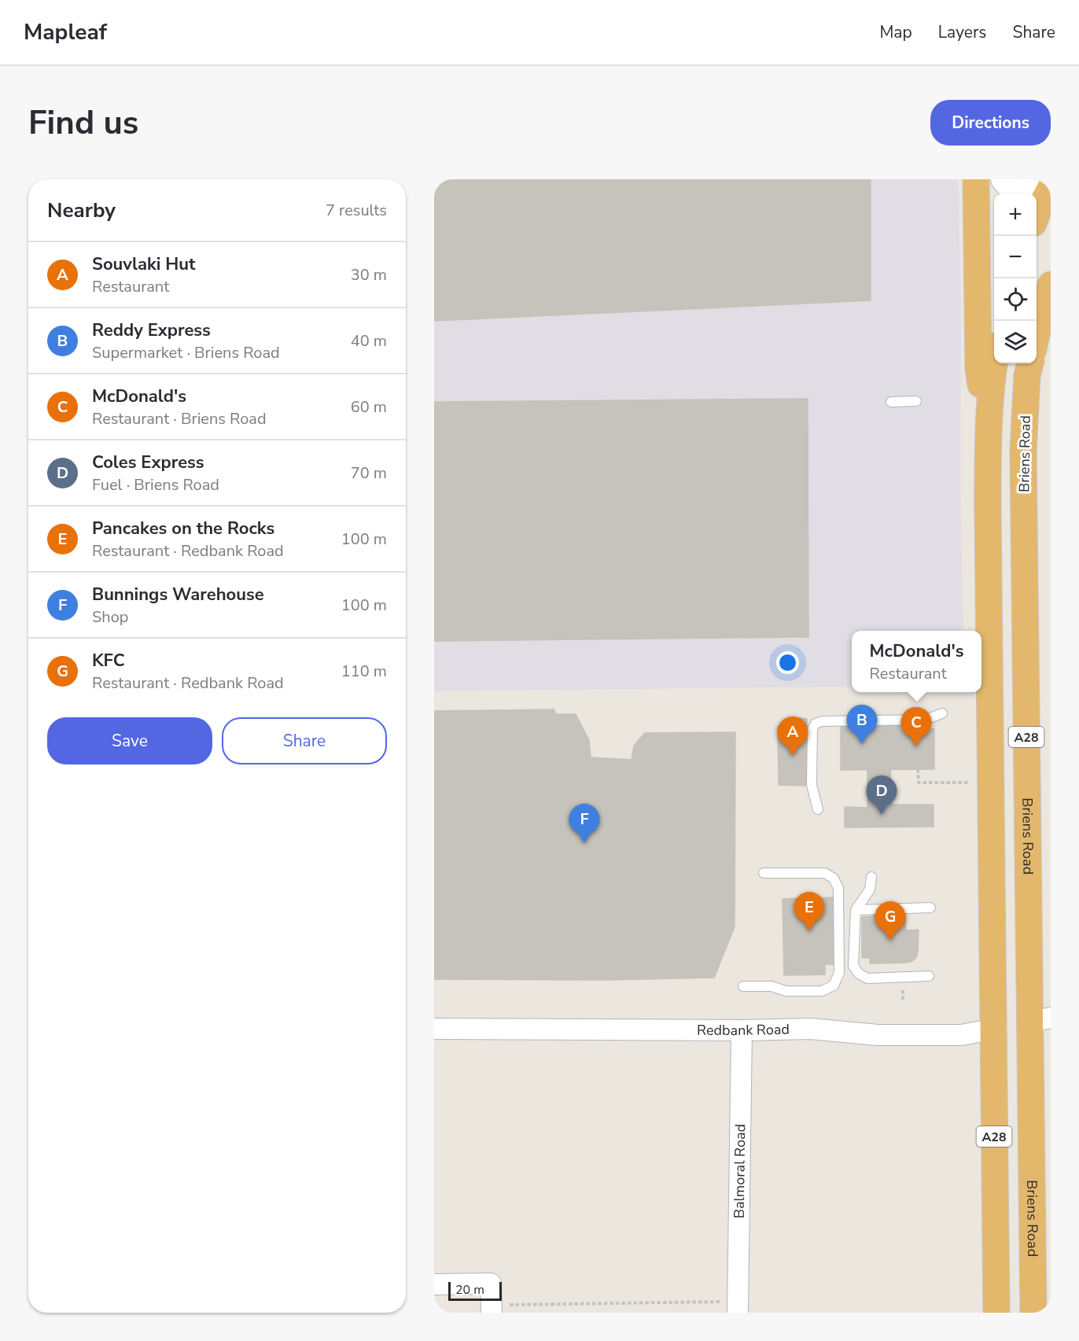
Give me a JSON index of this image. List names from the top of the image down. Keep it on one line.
{"streets":{"highway":["Briens Road","A28","Redbank Road"],"street":["Balmoral Road"]},"crossings":[["Briens Road","Redbank Road"],["A28","Redbank Road"],["Redbank Road","Balmoral Road"]],"scale_bar":"20 m","page":{"header":"Mapleaf","nav":["Map","Layers","Share"],"buttons":["Directions",["Save","Share"]],"title":"Find us","heading":["Nearby","7 results"],"map_buttons":["+","−"],"list":[{"mark":"A","name":"Souvlaki Hut","note":"Restaurant","value":"30 m"},{"mark":"B","name":"Reddy Express","note":"Supermarket · Briens Road","value":"40 m"},{"mark":"C","name":"McDonald's","note":"Restaurant · Briens Road","value":"60 m"},{"mark":"D","name":"Coles Express","note":"Fuel · Briens Road","value":"70 m"},{"mark":"E","name":"Pancakes on the Rocks","note":"Restaurant · Redbank Road","value":"100 m"},{"mark":"F","name":"Bunnings Warehouse","note":"Shop","value":"100 m"},{"mark":"G","name":"KFC","note":"Restaurant · Redbank Road","value":"110 m"}],"popup":["McDonald's","Restaurant"],"pins":["B","C","A","D","F","E","G"],"scale":"20 m"}}
